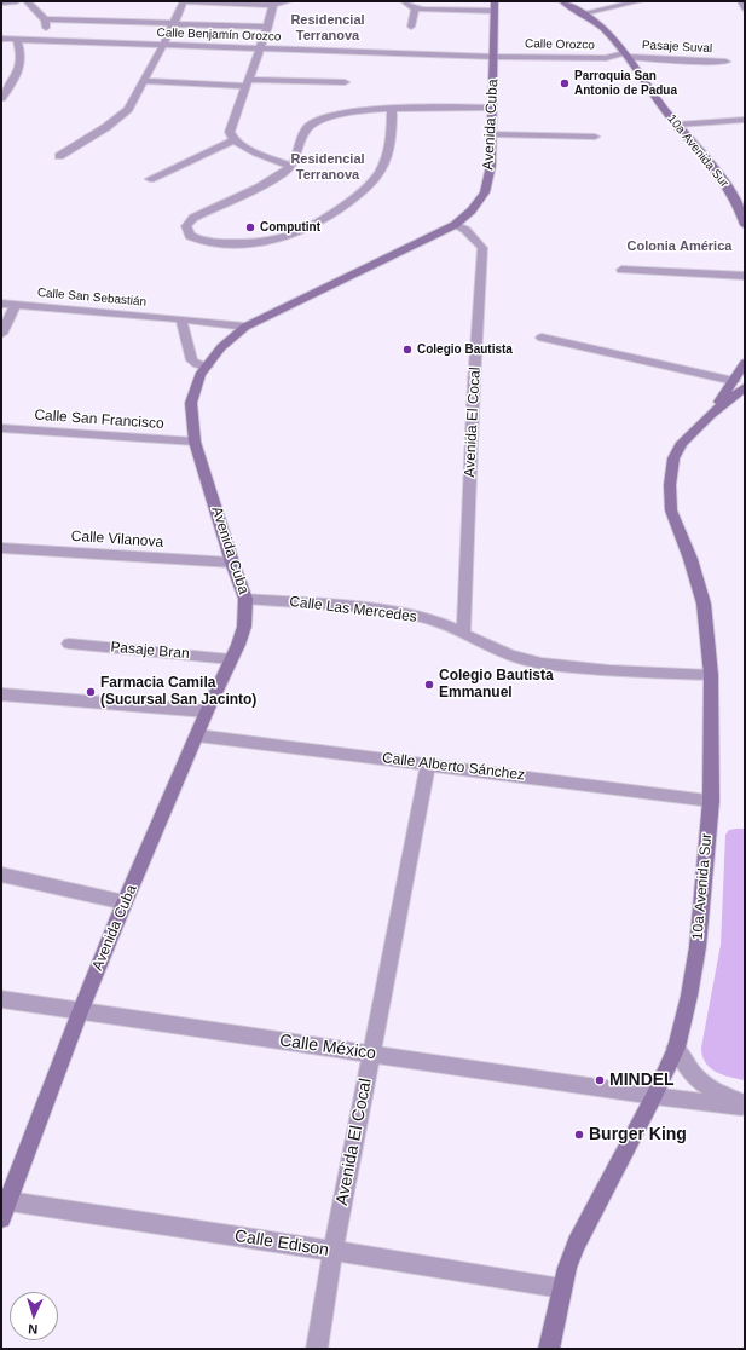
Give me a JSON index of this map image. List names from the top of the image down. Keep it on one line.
{"streets":{"main road":["Avenida Cuba","10a Avenida Sur"],"street":["Calle Benjamín Orozco","Calle Orozco","Pasaje Suval","Calle San Sebastián","Calle San Francisco","Avenida El Cocal","Calle Vilanova","Calle Las Mercedes","Pasaje Bran","Calle Alberto Sánchez","Calle México","Calle Edison"]},"crossings":[["Calle Benjamín Orozco","Calle Orozco"],["Calle Benjamín Orozco","Avenida Cuba"],["Calle Orozco","Pasaje Suval"],["Calle Orozco","Avenida Cuba"],["Calle Orozco","10a Avenida Sur"],["Pasaje Suval","10a Avenida Sur"],["Avenida Cuba","Calle San Sebastián"],["Avenida Cuba","Calle San Francisco"],["Avenida Cuba","Avenida El Cocal"],["Avenida Cuba","Calle Vilanova"],["Avenida Cuba","Calle Las Mercedes"],["Avenida Cuba","Pasaje Bran"],["Avenida Cuba","Calle Alberto Sánchez"],["Avenida Cuba","Calle México"],["Avenida Cuba","Calle Edison"],["10a Avenida Sur","Calle Las Mercedes"],["10a Avenida Sur","Calle Alberto Sánchez"],["10a Avenida Sur","Calle México"],["10a Avenida Sur","Calle Edison"],["Avenida El Cocal","Calle Las Mercedes"],["Avenida El Cocal","Calle Alberto Sánchez"],["Avenida El Cocal","Calle México"],["Avenida El Cocal","Calle Edison"]],"districts":["Residencial Terranova","Residencial Terranova","Colonia América"],"places":["Parroquia San Antonio de Padua","Computint","Colegio Bautista","Colegio Bautista Emmanuel","Farmacia Camila (Sucursal San Jacinto)","MINDEL","Burger King"],"north":"bottom"}
